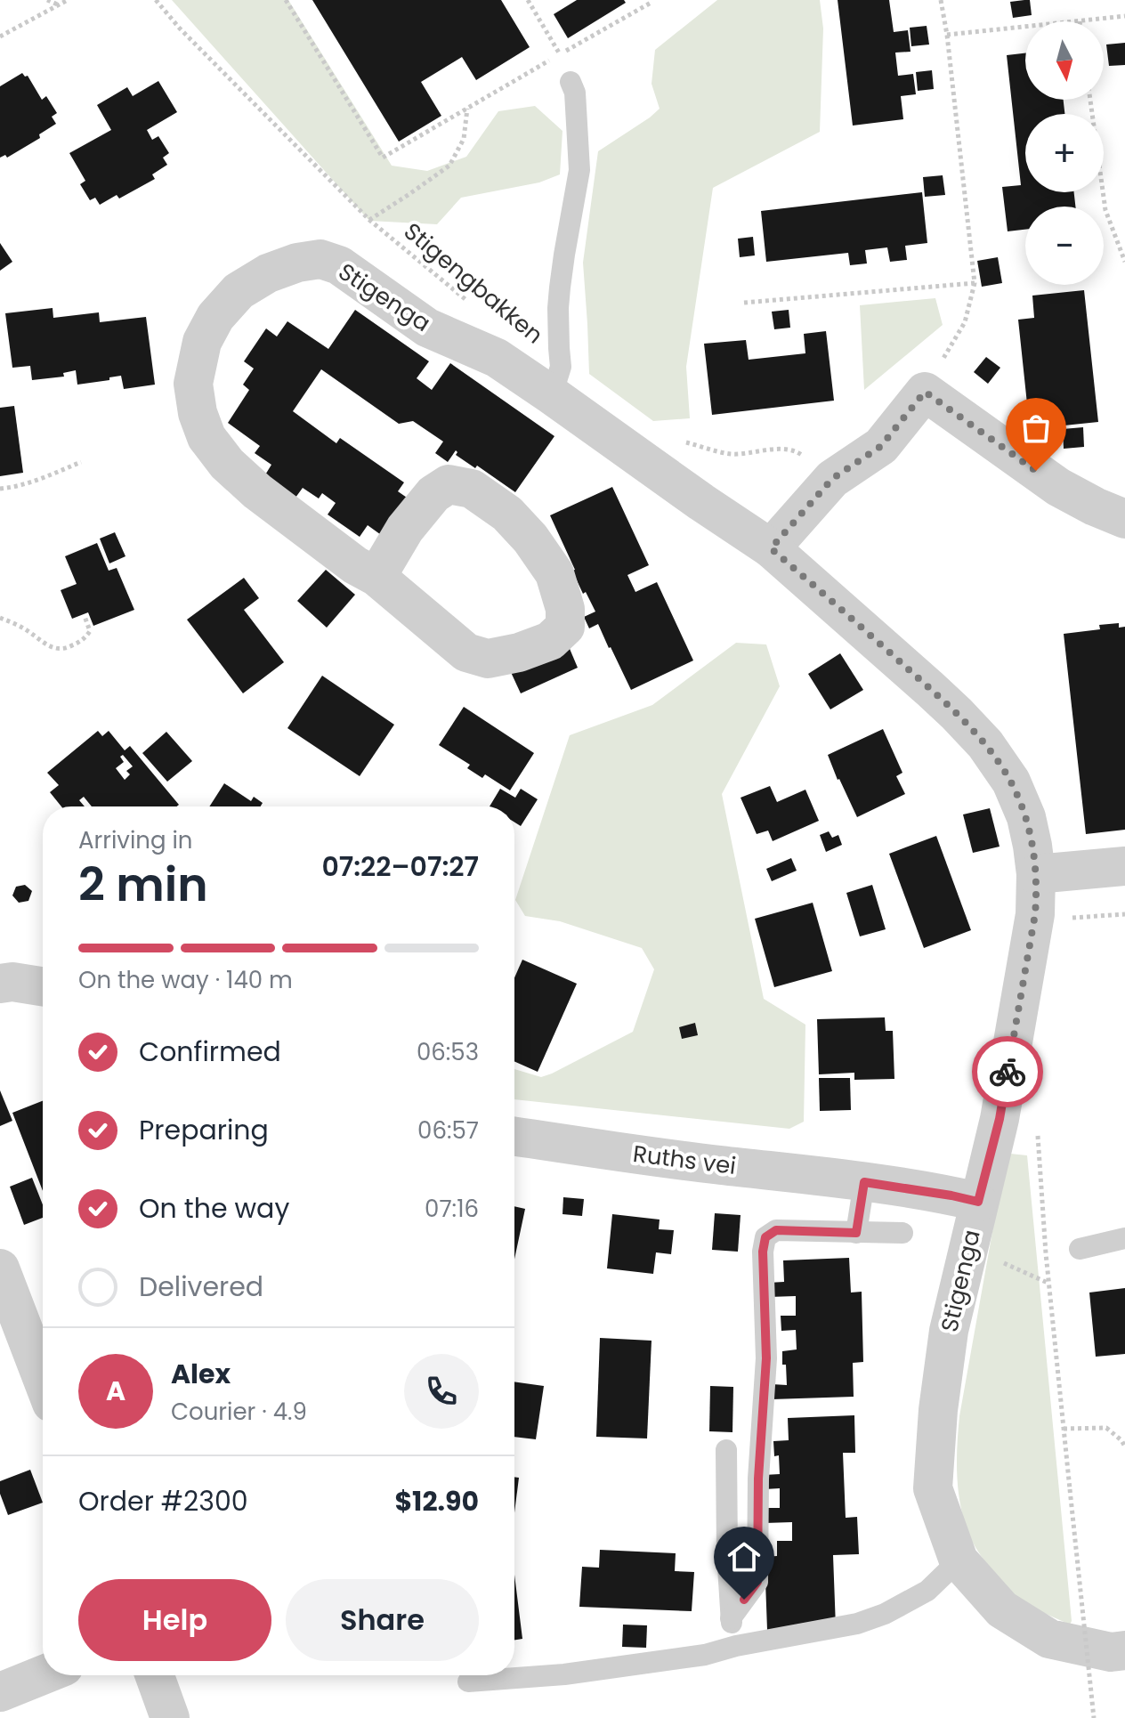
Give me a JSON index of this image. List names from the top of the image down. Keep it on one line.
{"streets":{"street":["Stigenga","Ruths vei"],"path":["Stigengbakken"]},"crossings":[["Stigenga","Ruths vei"]],"north":"bottom","page":{"map_buttons":["+","−"],"heading":["2 min","Arriving in","07:22–07:27"],"panel":["Alex","Courier · 4.9","Order #2300","$12.90"],"bar":"On the way · 140 m","list":[["Confirmed","06:53"],["Preparing","06:57"],["On the way","07:16"],"Delivered"],"round":"A","buttons":["Help","Share"]}}
